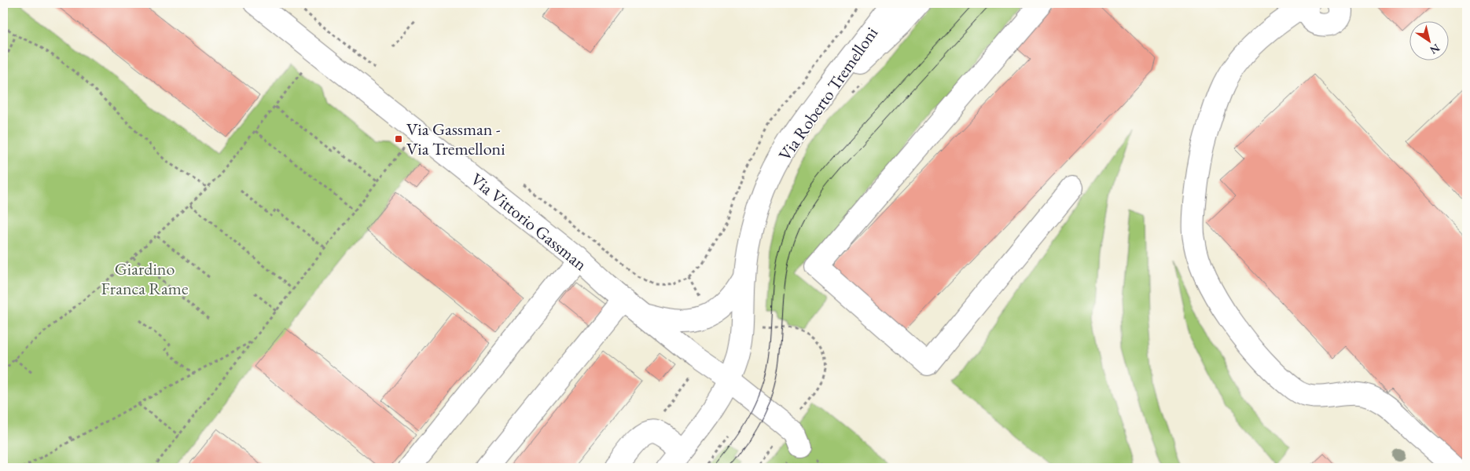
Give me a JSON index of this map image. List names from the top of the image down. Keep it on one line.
{"streets":{"street":["Via Roberto Tremelloni","Via Vittorio Gassman"]},"crossings":[["Via Roberto Tremelloni","Via Vittorio Gassman"]],"parks":["Giardino Franca Rame"],"places":{"transit":["Via Gassman - Via Tremelloni"]},"north":"bottom right"}
